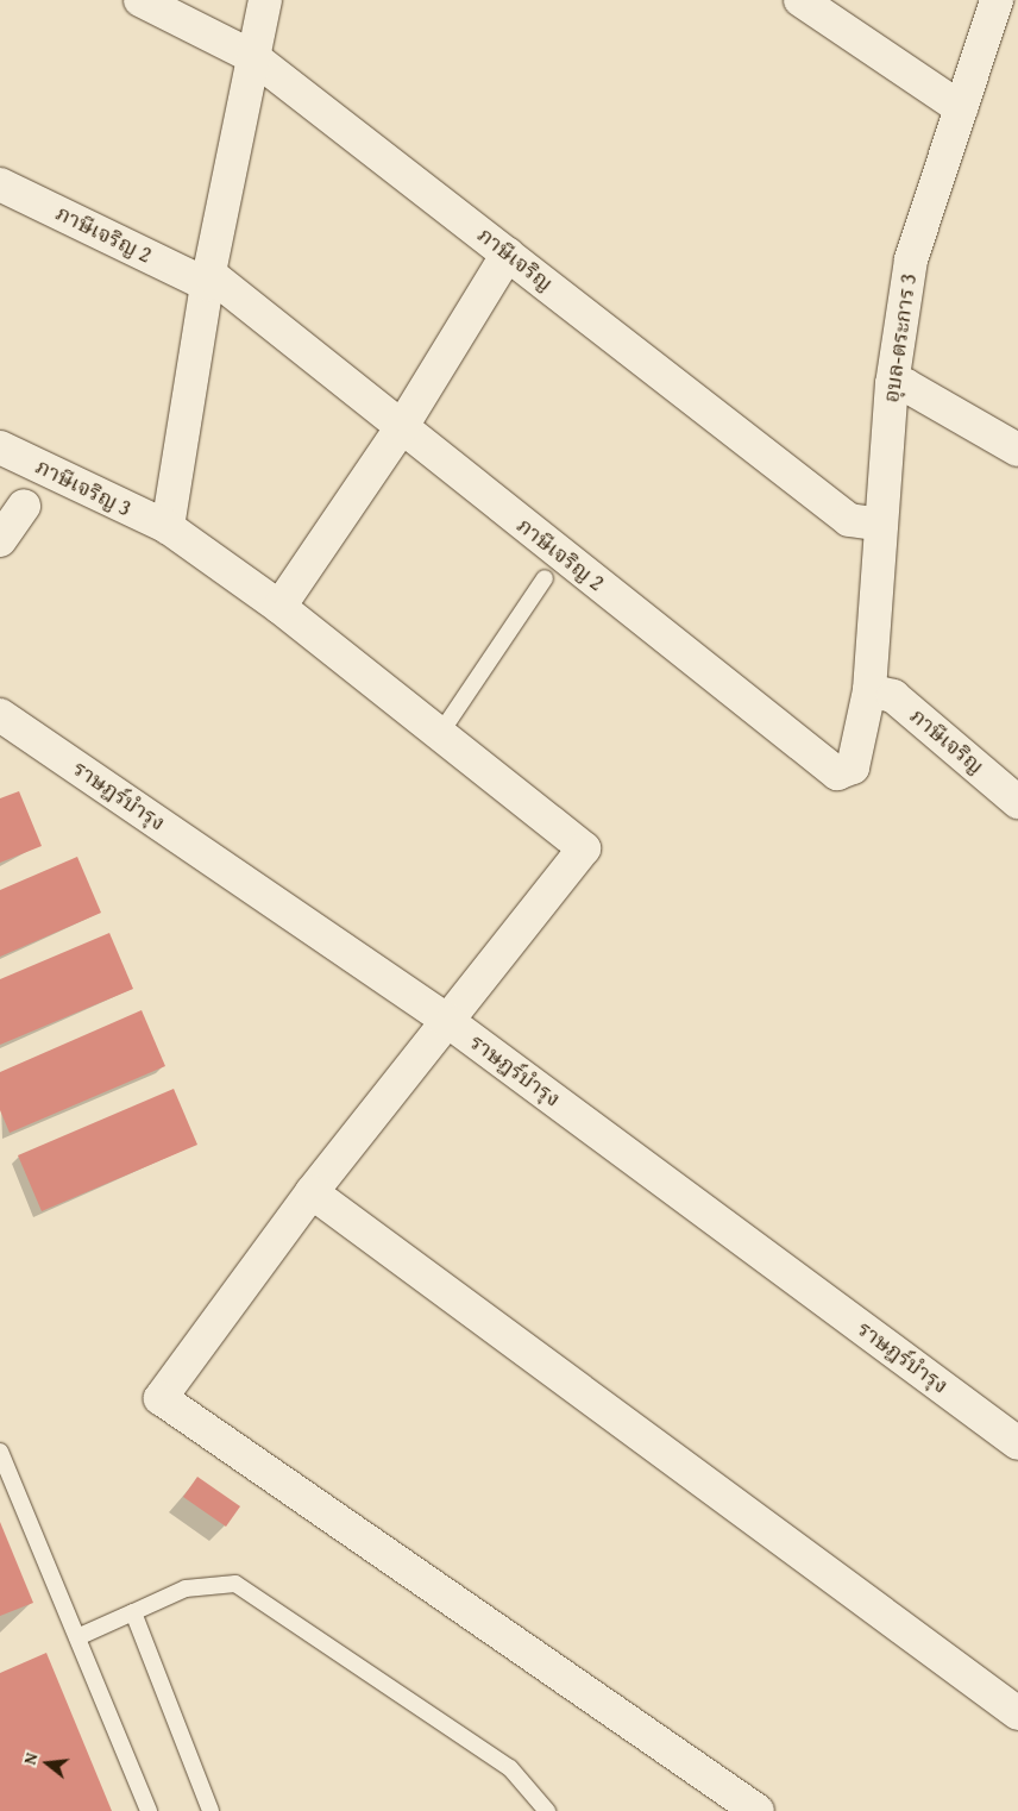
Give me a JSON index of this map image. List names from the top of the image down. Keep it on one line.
{"streets":{"street":["ภาษีเจริญ 2","ภาษีเจริญ","อุบล-ตระการ 3","ภาษีเจริญ 3","ราษฎร์บำรุง"]},"crossings":[["ภาษีเจริญ 2","ภาษีเจริญ"],["ภาษีเจริญ 2","อุบล-ตระการ 3"],["ภาษีเจริญ","อุบล-ตระการ 3"],["ภาษีเจริญ 3","ราษฎร์บำรุง"]],"north":"left"}
